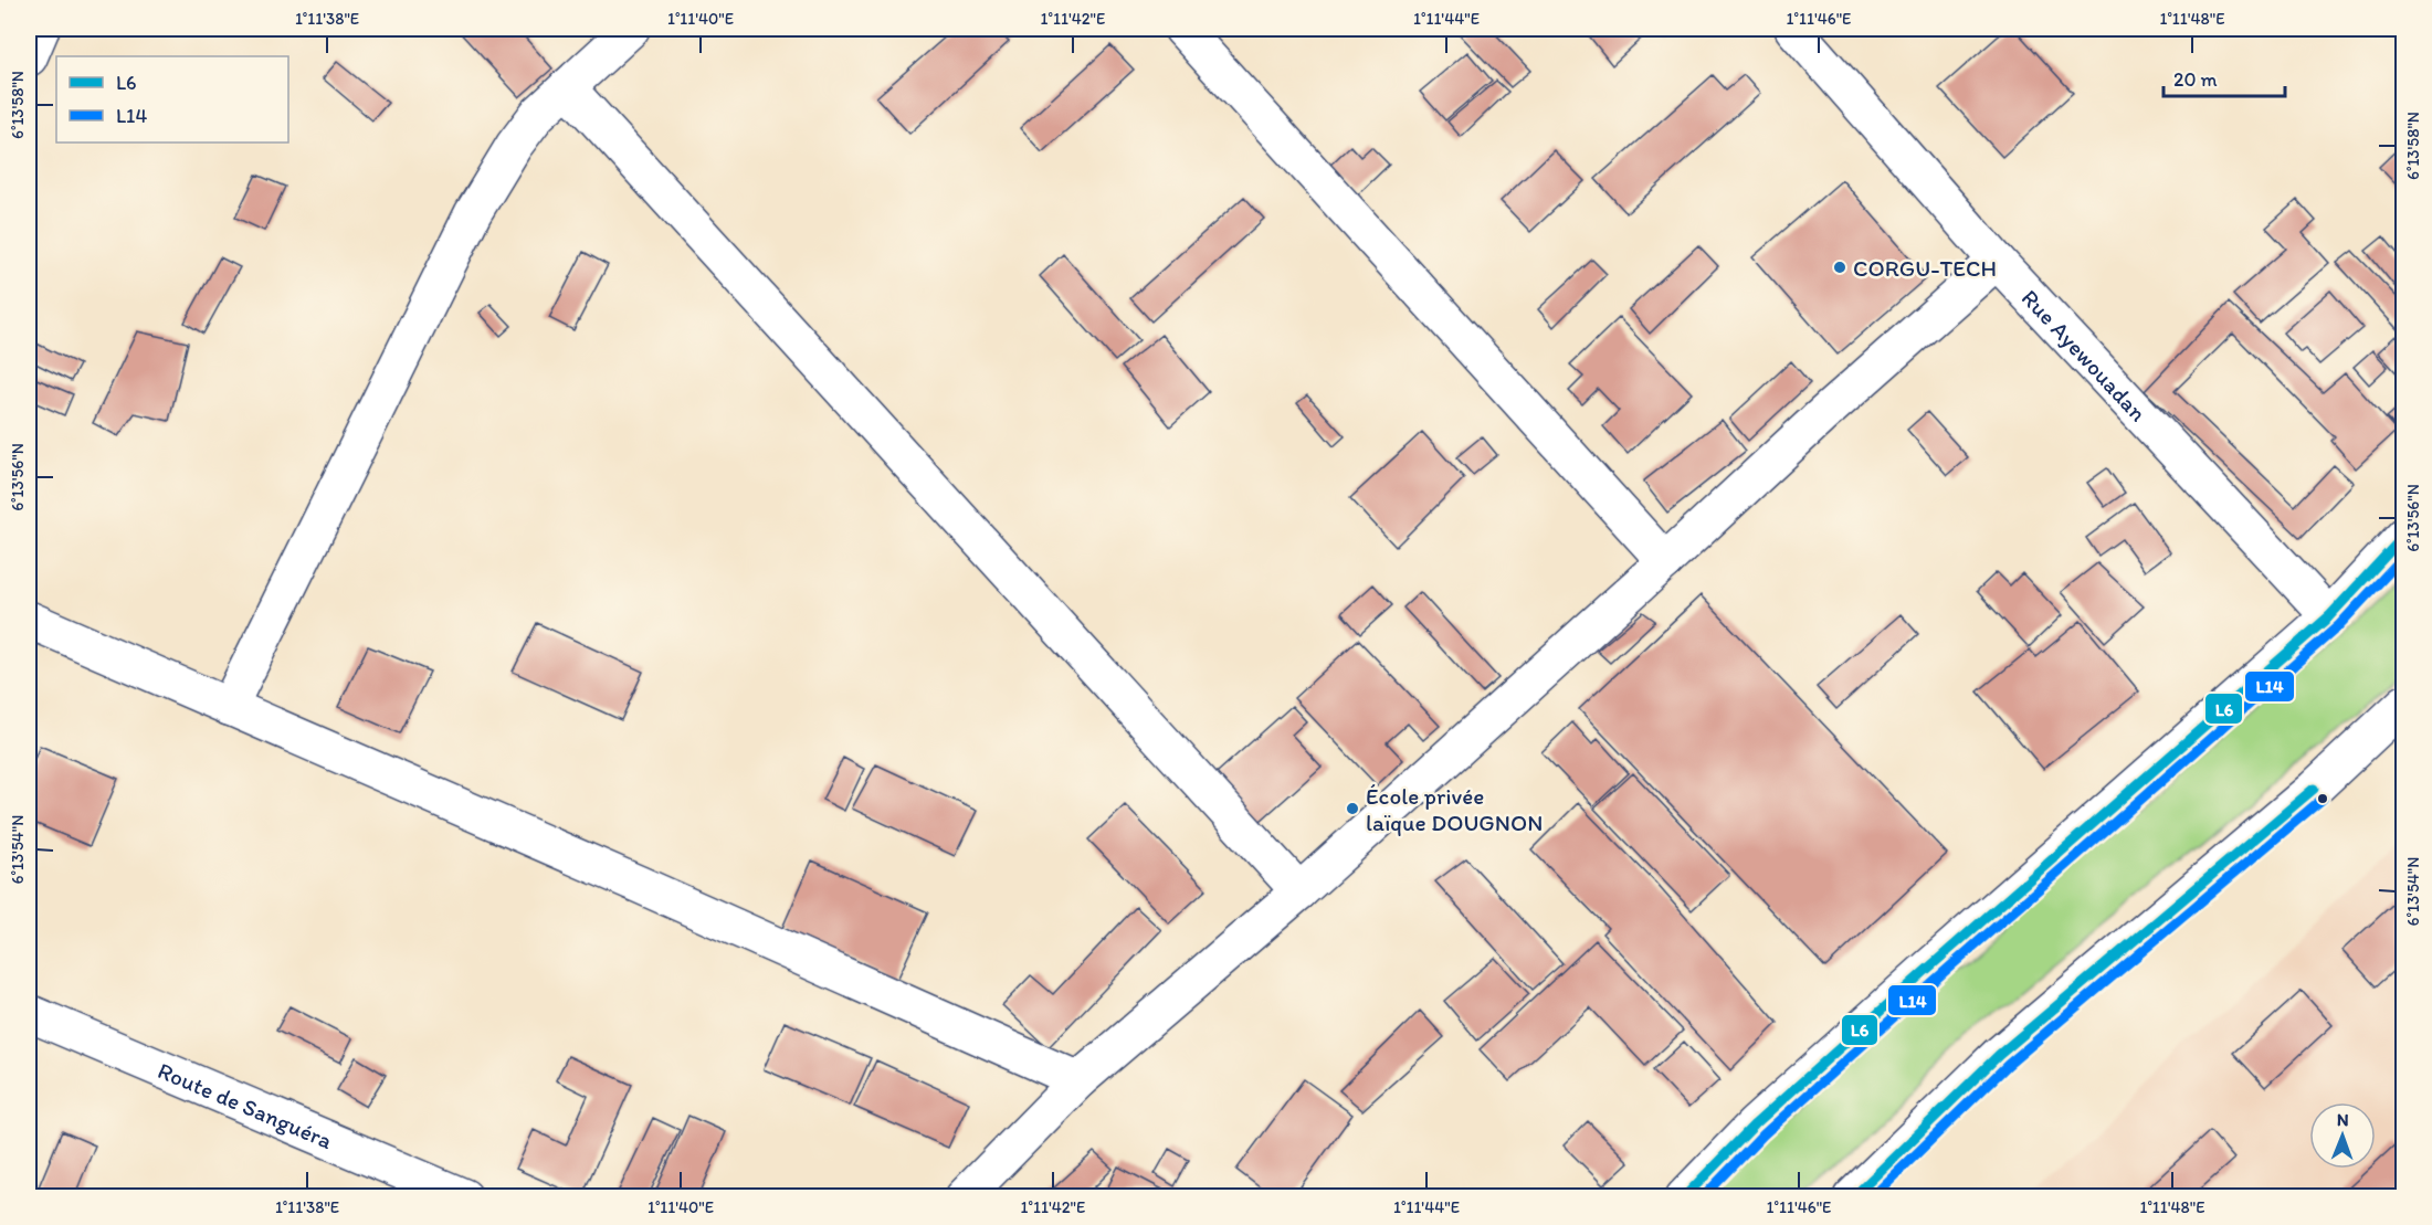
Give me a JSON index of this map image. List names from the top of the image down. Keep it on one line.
{"streets":{"street":["Rue Ayewouadan","Route de Sanguéra"]},"places":["CORGU-TECH","École privée laïque DOUGNON"],"lines":["transit line L6","transit line L14"],"legend":["L6","L14"],"scale_bar":"20 m","north":"top","coordinates":["1°11'38\"E","1°11'40\"E","1°11'42\"E","1°11'44\"E","1°11'46\"E","1°11'48\"E","6°13'58\"N","6°13'56\"N","6°13'54\"N"]}
